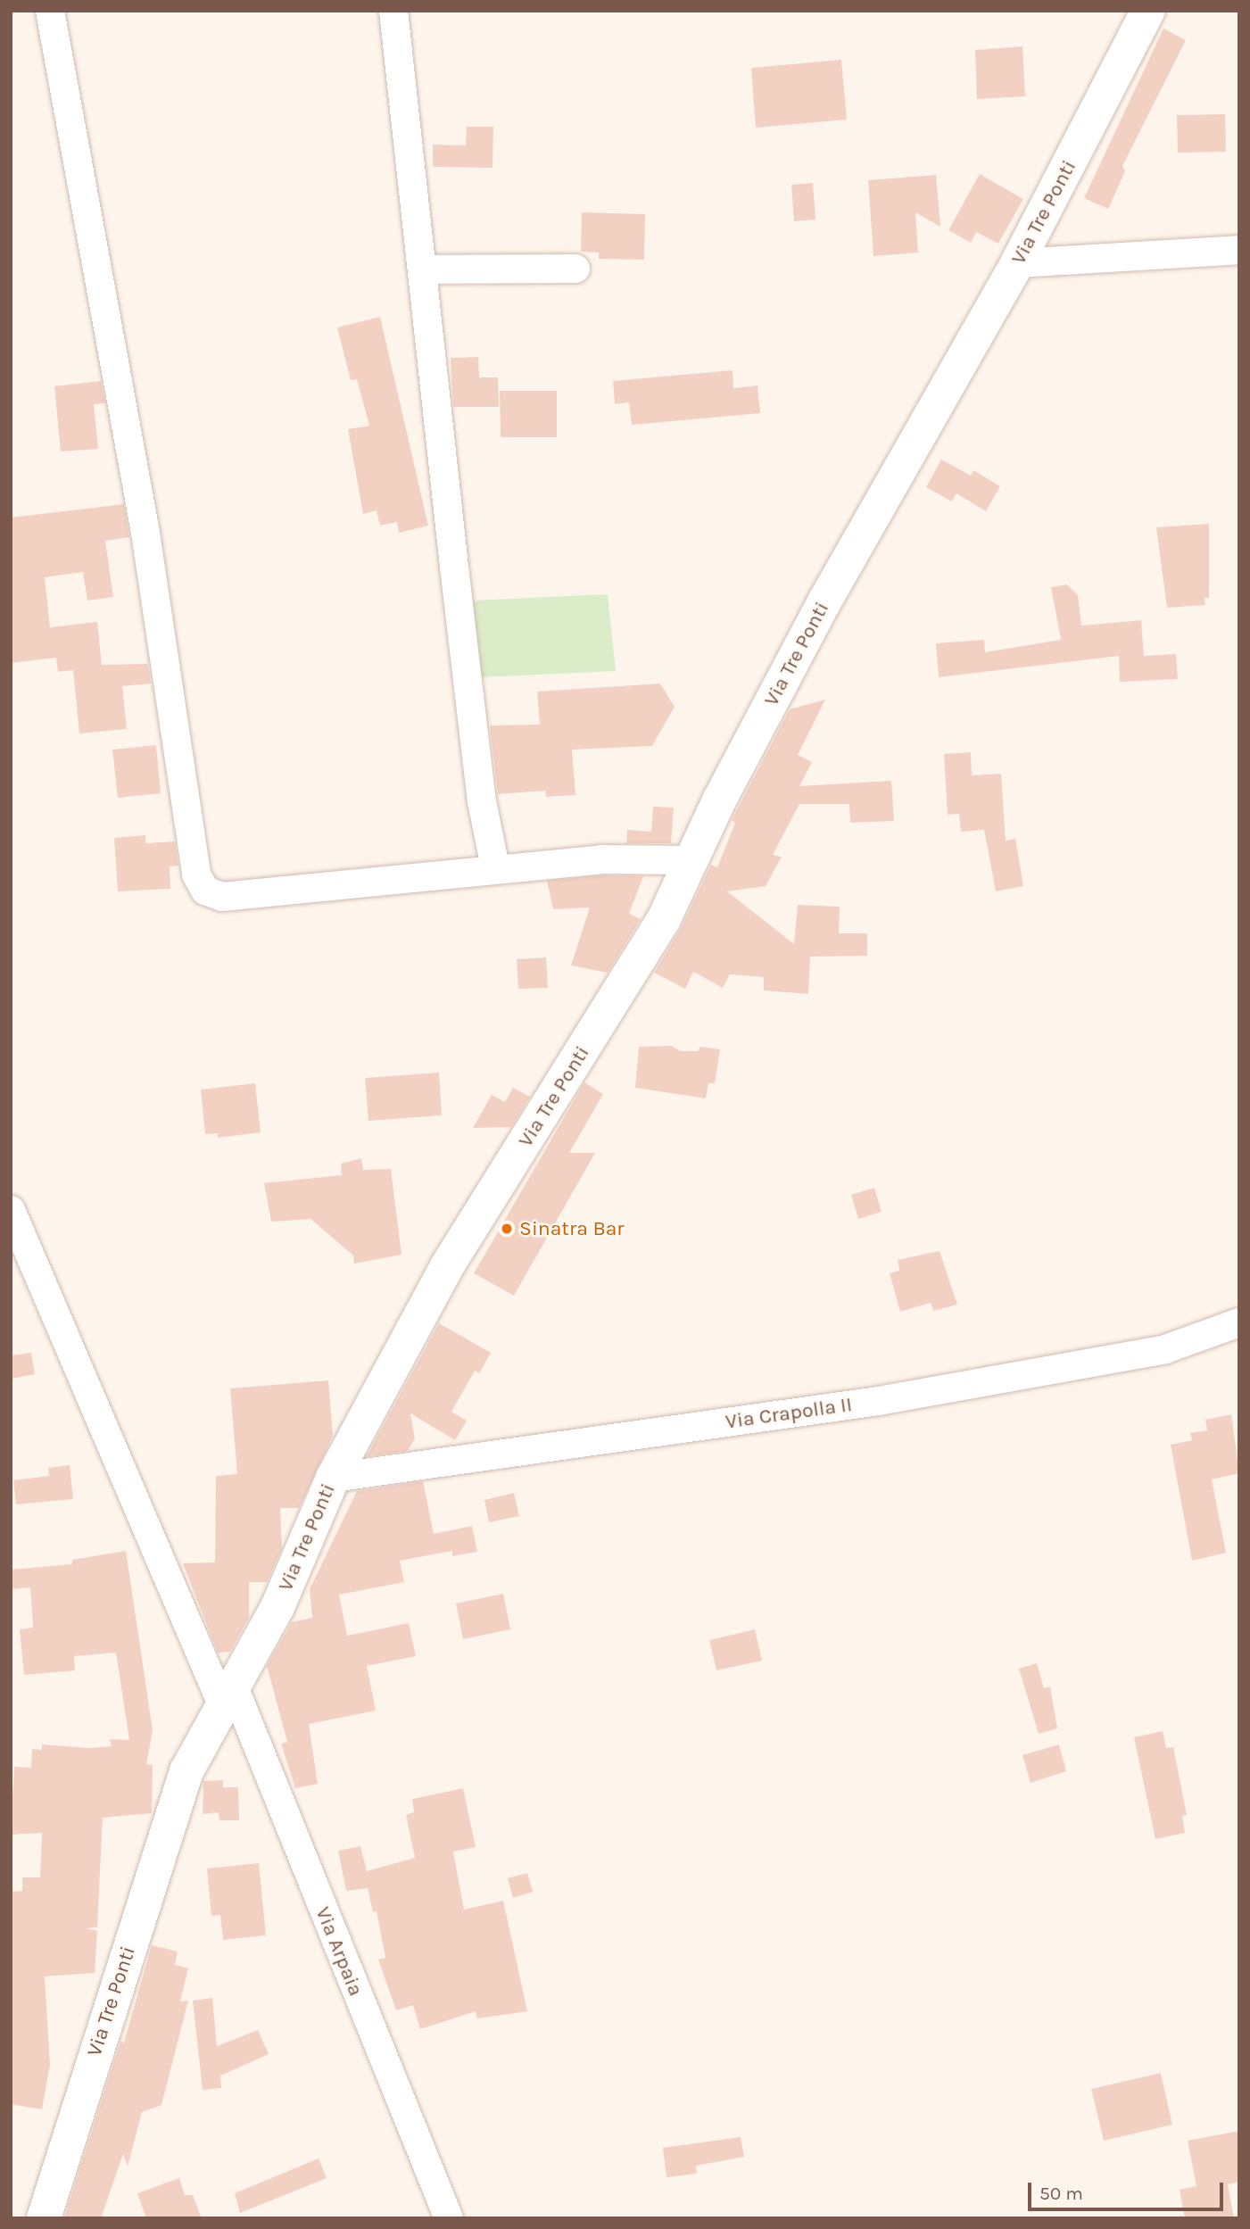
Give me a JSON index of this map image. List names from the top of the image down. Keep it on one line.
{"streets":{"street":["Via Tre Ponti","Via Crapolla II","Via Arpaia"]},"crossings":[["Via Tre Ponti","Via Crapolla II"],["Via Tre Ponti","Via Arpaia"]],"places":["Sinatra Bar"],"scale_bar":"50 m"}
